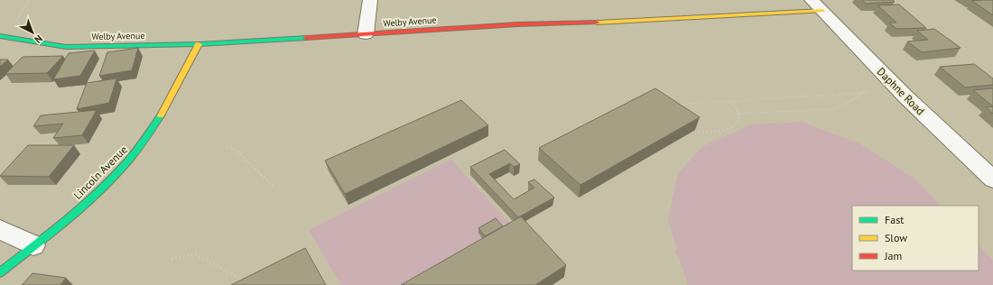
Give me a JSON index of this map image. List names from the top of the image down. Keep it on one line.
{"streets":{"street":["Welby Avenue","Daphne Road","Lincoln Avenue"]},"crossings":[["Welby Avenue","Daphne Road"],["Welby Avenue","Lincoln Avenue"]],"legend":["Fast","Slow","Jam"],"north":"bottom right"}
